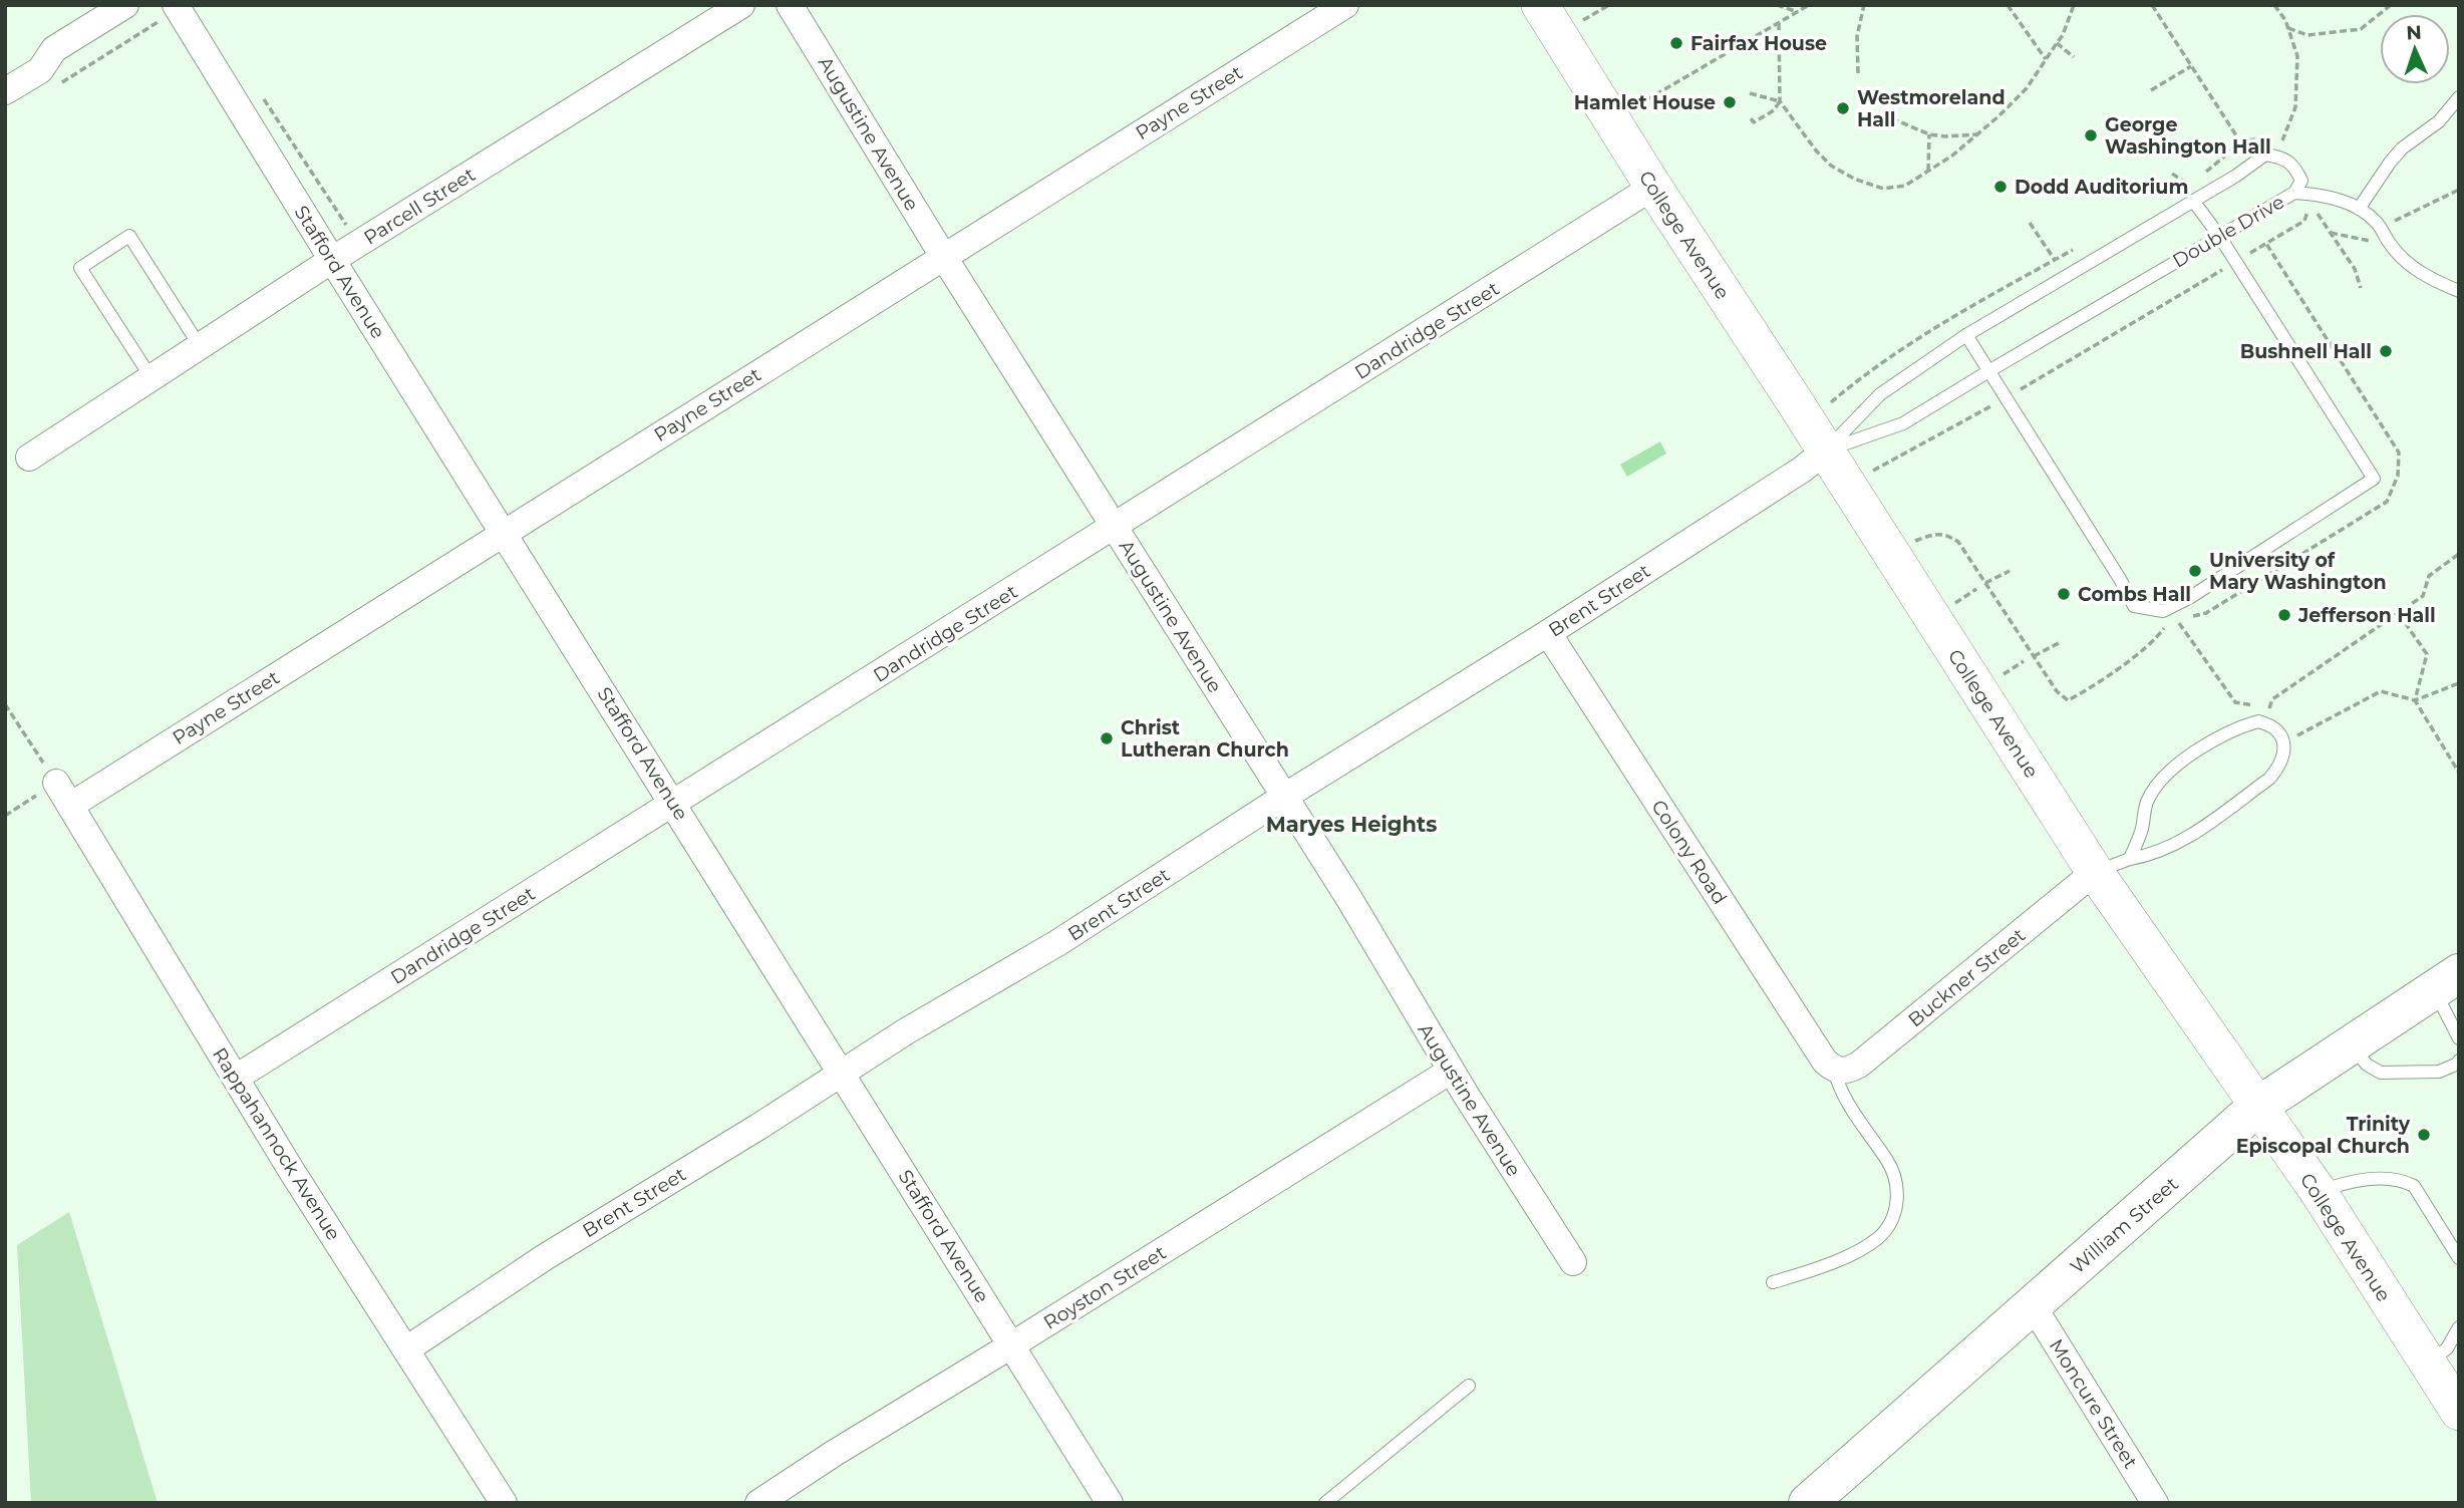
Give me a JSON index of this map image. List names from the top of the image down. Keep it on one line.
{"streets":{"main road":["William Street"],"street":["Payne Street","Augustine Avenue","Parcell Street","College Avenue","Stafford Avenue","Dandridge Street","Brent Street","Colony Road","Buckner Street","Rappahannock Avenue","Royston Street","Moncure Street"],"lane":["Double Drive"]},"crossings":[["Payne Street","Augustine Avenue"],["Payne Street","Stafford Avenue"],["Payne Street","Rappahannock Avenue"],["Augustine Avenue","Dandridge Street"],["Augustine Avenue","Brent Street"],["Augustine Avenue","Royston Street"],["Parcell Street","Stafford Avenue"],["Double Drive","College Avenue"],["Double Drive","Brent Street"],["College Avenue","Dandridge Street"],["College Avenue","Brent Street"],["College Avenue","Buckner Street"],["College Avenue","William Street"],["Stafford Avenue","Dandridge Street"],["Stafford Avenue","Brent Street"],["Stafford Avenue","Royston Street"],["Dandridge Street","Rappahannock Avenue"],["Brent Street","Colony Road"],["Brent Street","Rappahannock Avenue"],["Colony Road","Buckner Street"],["William Street","Moncure Street"]],"districts":["Maryes Heights"],"places":["Fairfax House","Hamlet House","Westmoreland Hall","George Washington Hall","Dodd Auditorium","Bushnell Hall","University of Mary Washington","Combs Hall","Jefferson Hall","Christ Lutheran Church","Trinity Episcopal Church"],"north":"top"}
